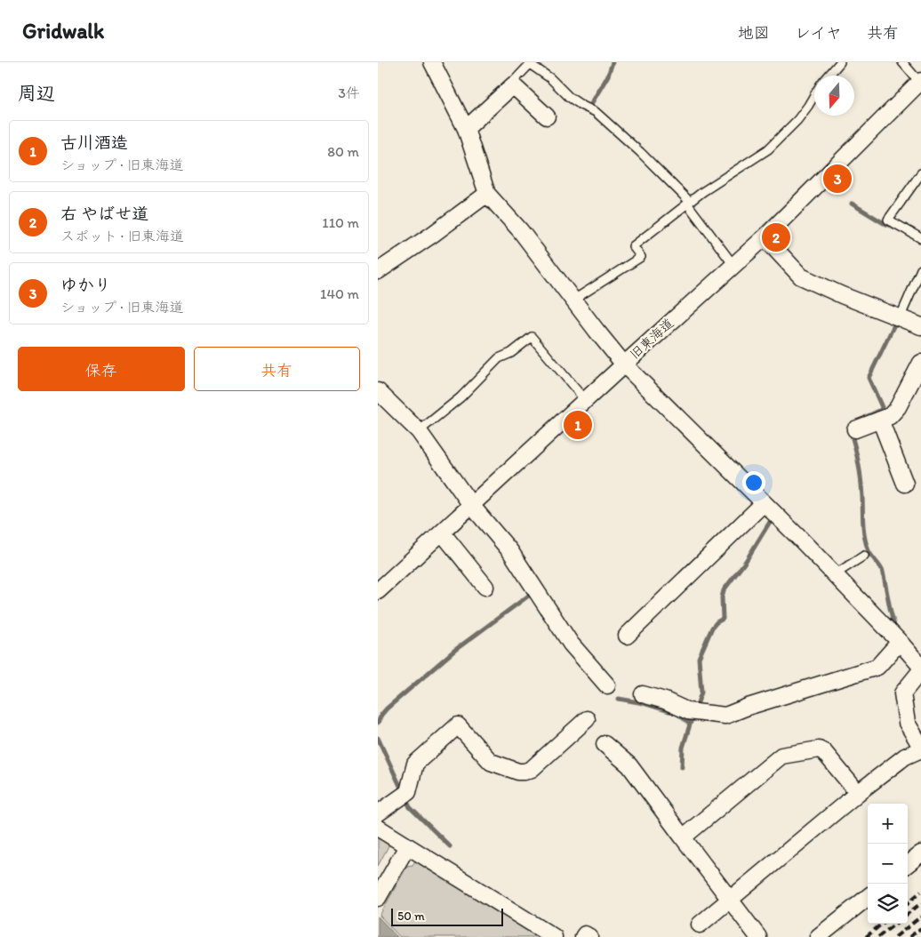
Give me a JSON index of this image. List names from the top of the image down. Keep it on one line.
{"streets":{"street":["旧東海道"]},"scale_bar":"50 m","north":"bottom","page":{"header":"Gridwalk","nav":["地図","レイヤ","共有"],"heading":["周辺","3件"],"list":[{"mark":"1","name":"古川酒造","note":"ショップ · 旧東海道","value":"80 m"},{"mark":"2","name":"右 やばせ道","note":"スポット · 旧東海道","value":"110 m"},{"mark":"3","name":"ゆかり","note":"ショップ · 旧東海道","value":"140 m"}],"pins":["3","2","1"],"buttons":["保存","共有"],"map_buttons":["+","−"],"scale":"50 m"}}
